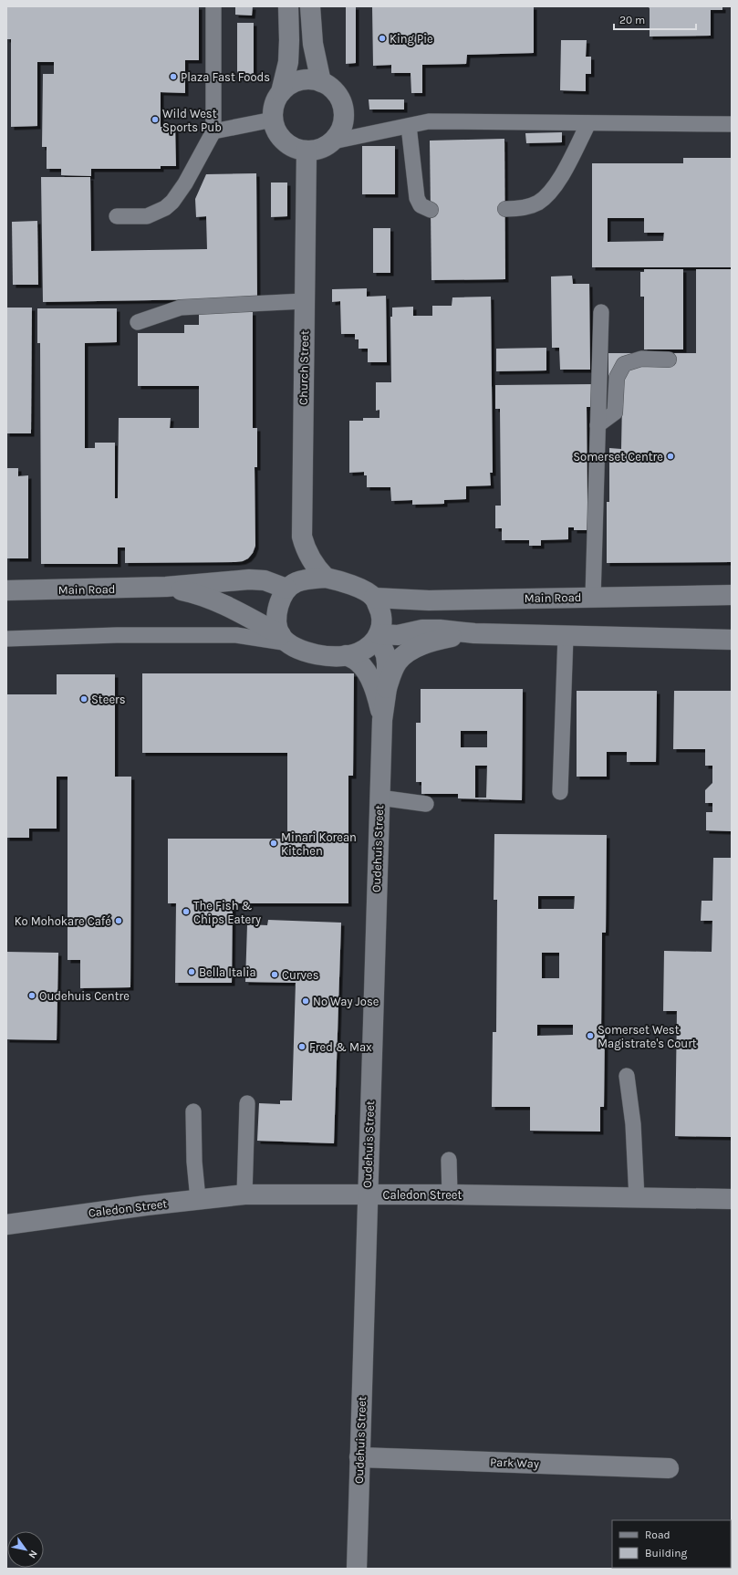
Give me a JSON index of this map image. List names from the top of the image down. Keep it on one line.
{"streets":{"street":["Church Street","Main Road","Oudehuis Street","Caledon Street","Park Way"]},"crossings":[["Church Street","Main Road"],["Church Street","Oudehuis Street"],["Main Road","Oudehuis Street"],["Oudehuis Street","Caledon Street"],["Oudehuis Street","Park Way"]],"places":["King Pie","Plaza Fast Foods","Wild West Sports Pub","Somerset Centre","Steers","Minari Korean Kitchen","The Fish & Chips Eatery","Ko Mohokare Café","Bella Italia","Curves","Oudehuis Centre","No Way Jose","Somerset West Magistrate's Court","Fred & Max"],"legend":["Road","Building"],"scale_bar":"20 m","north":"bottom right"}
